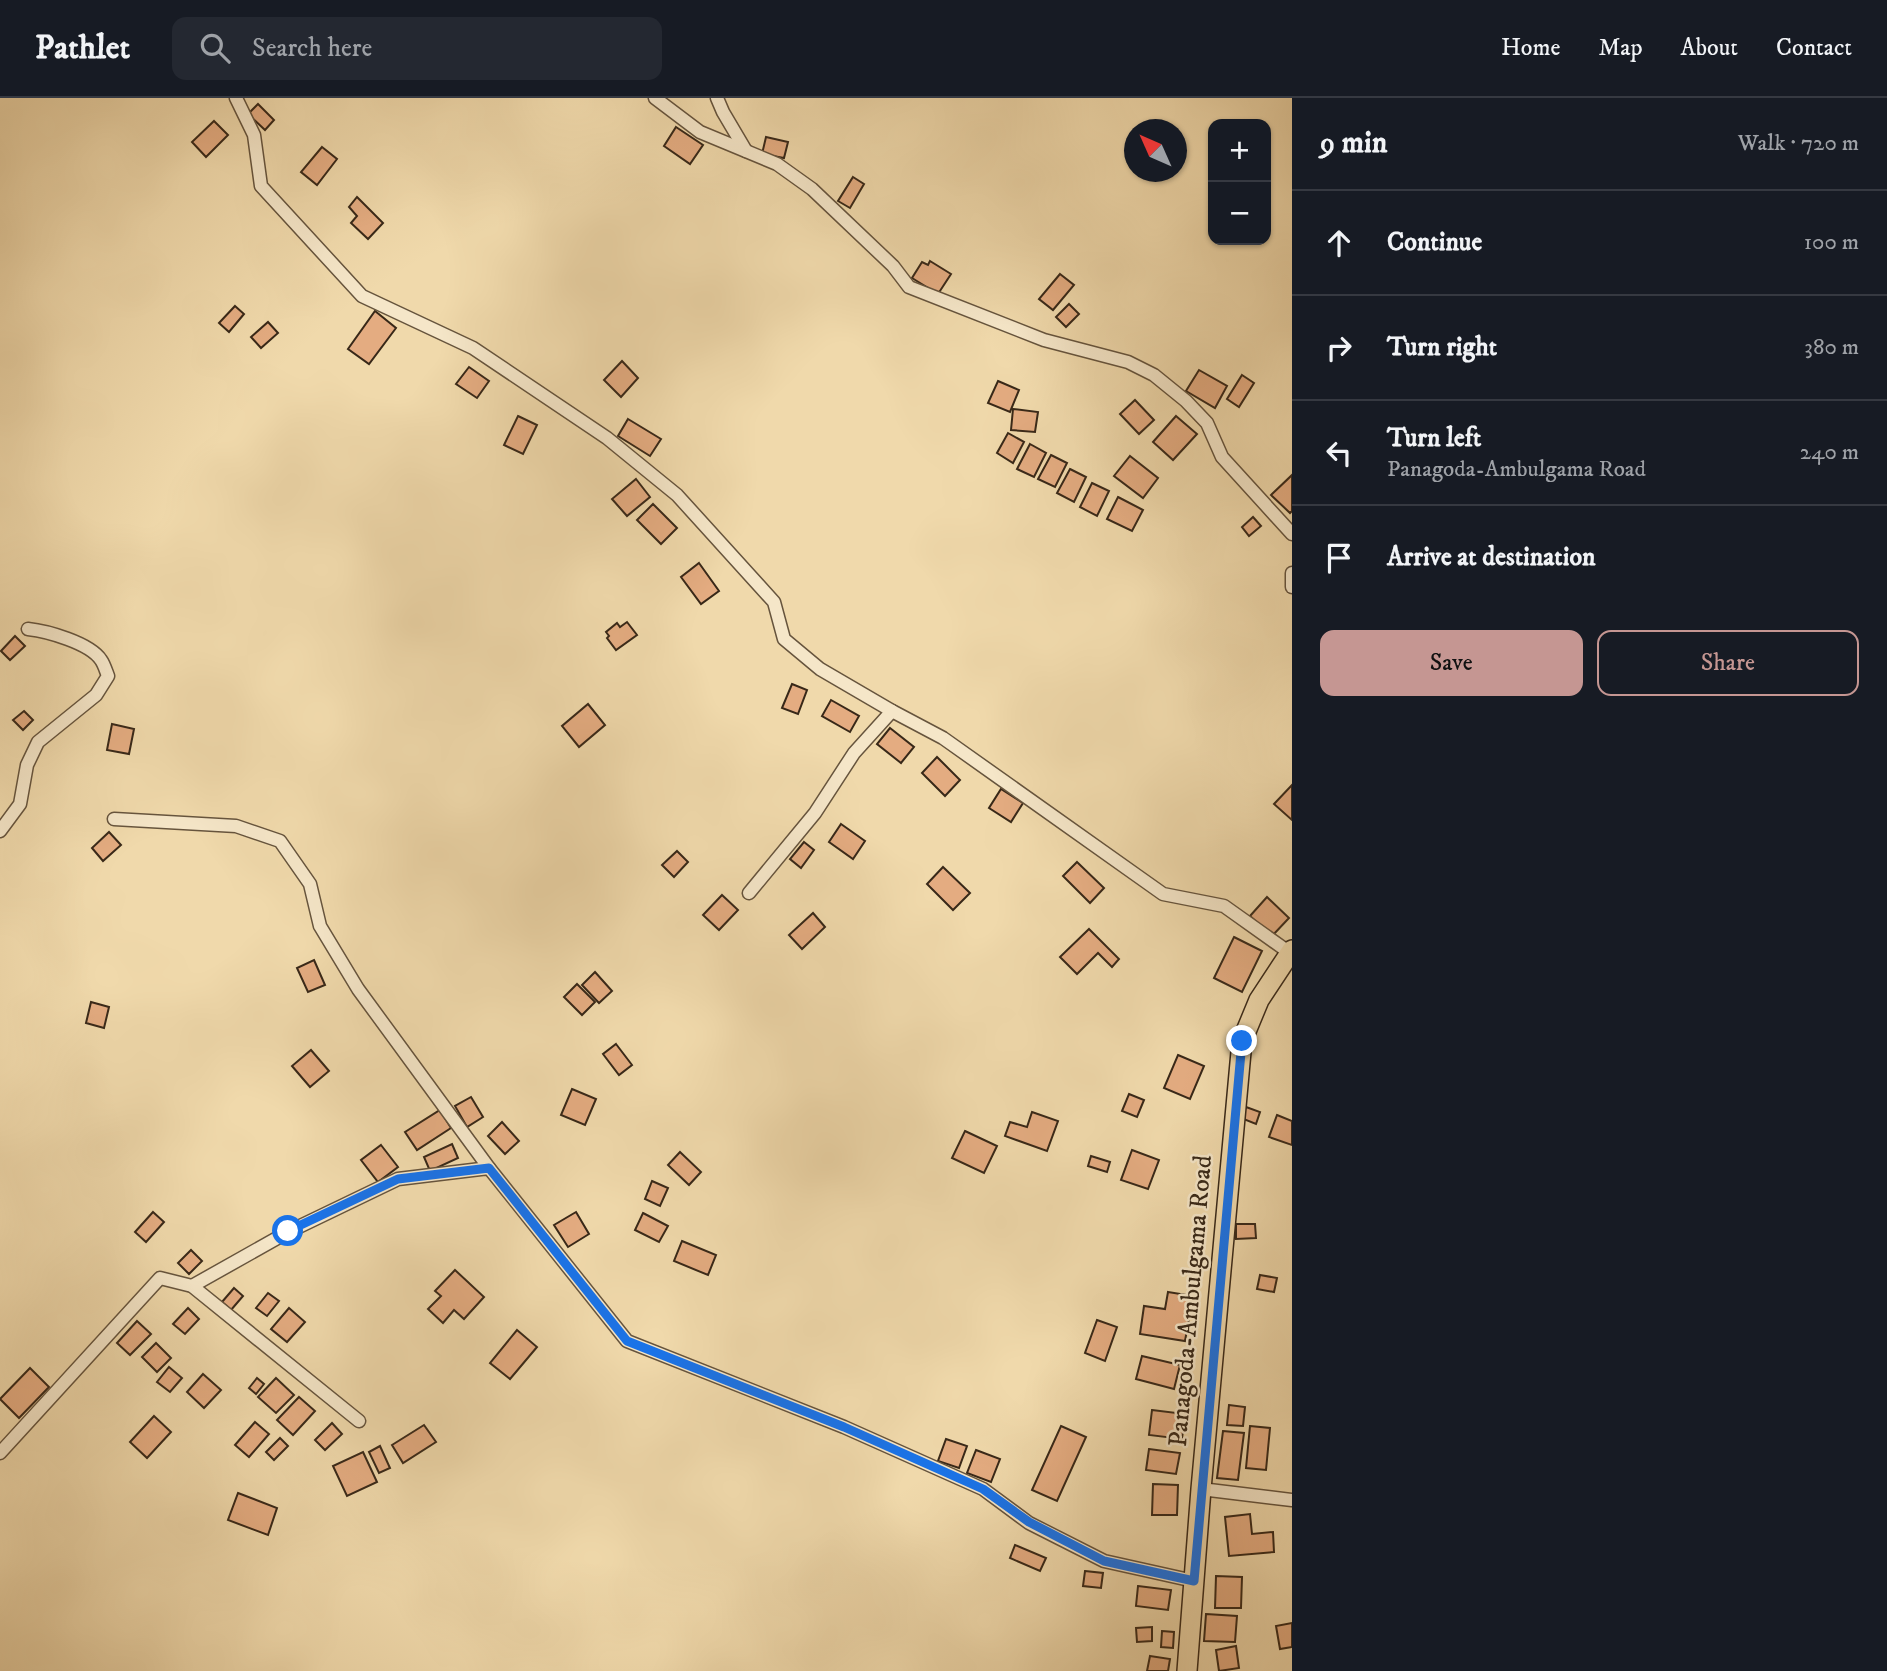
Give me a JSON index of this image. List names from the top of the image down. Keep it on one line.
{"streets":{"main road":["Panagoda-Ambulgama Road"]},"north":"top left","page":{"header":"Pathlet","search":"Search here","nav":["Home","Map","About","Contact"],"heading":["9 min","Walk · 720 m"],"map_buttons":["+","−"],"list":[["Continue","100 m"],["Turn right","380 m"],["Turn left","Panagoda-Ambulgama Road","240 m"],"Arrive at destination"],"buttons":["Save","Share"]}}
